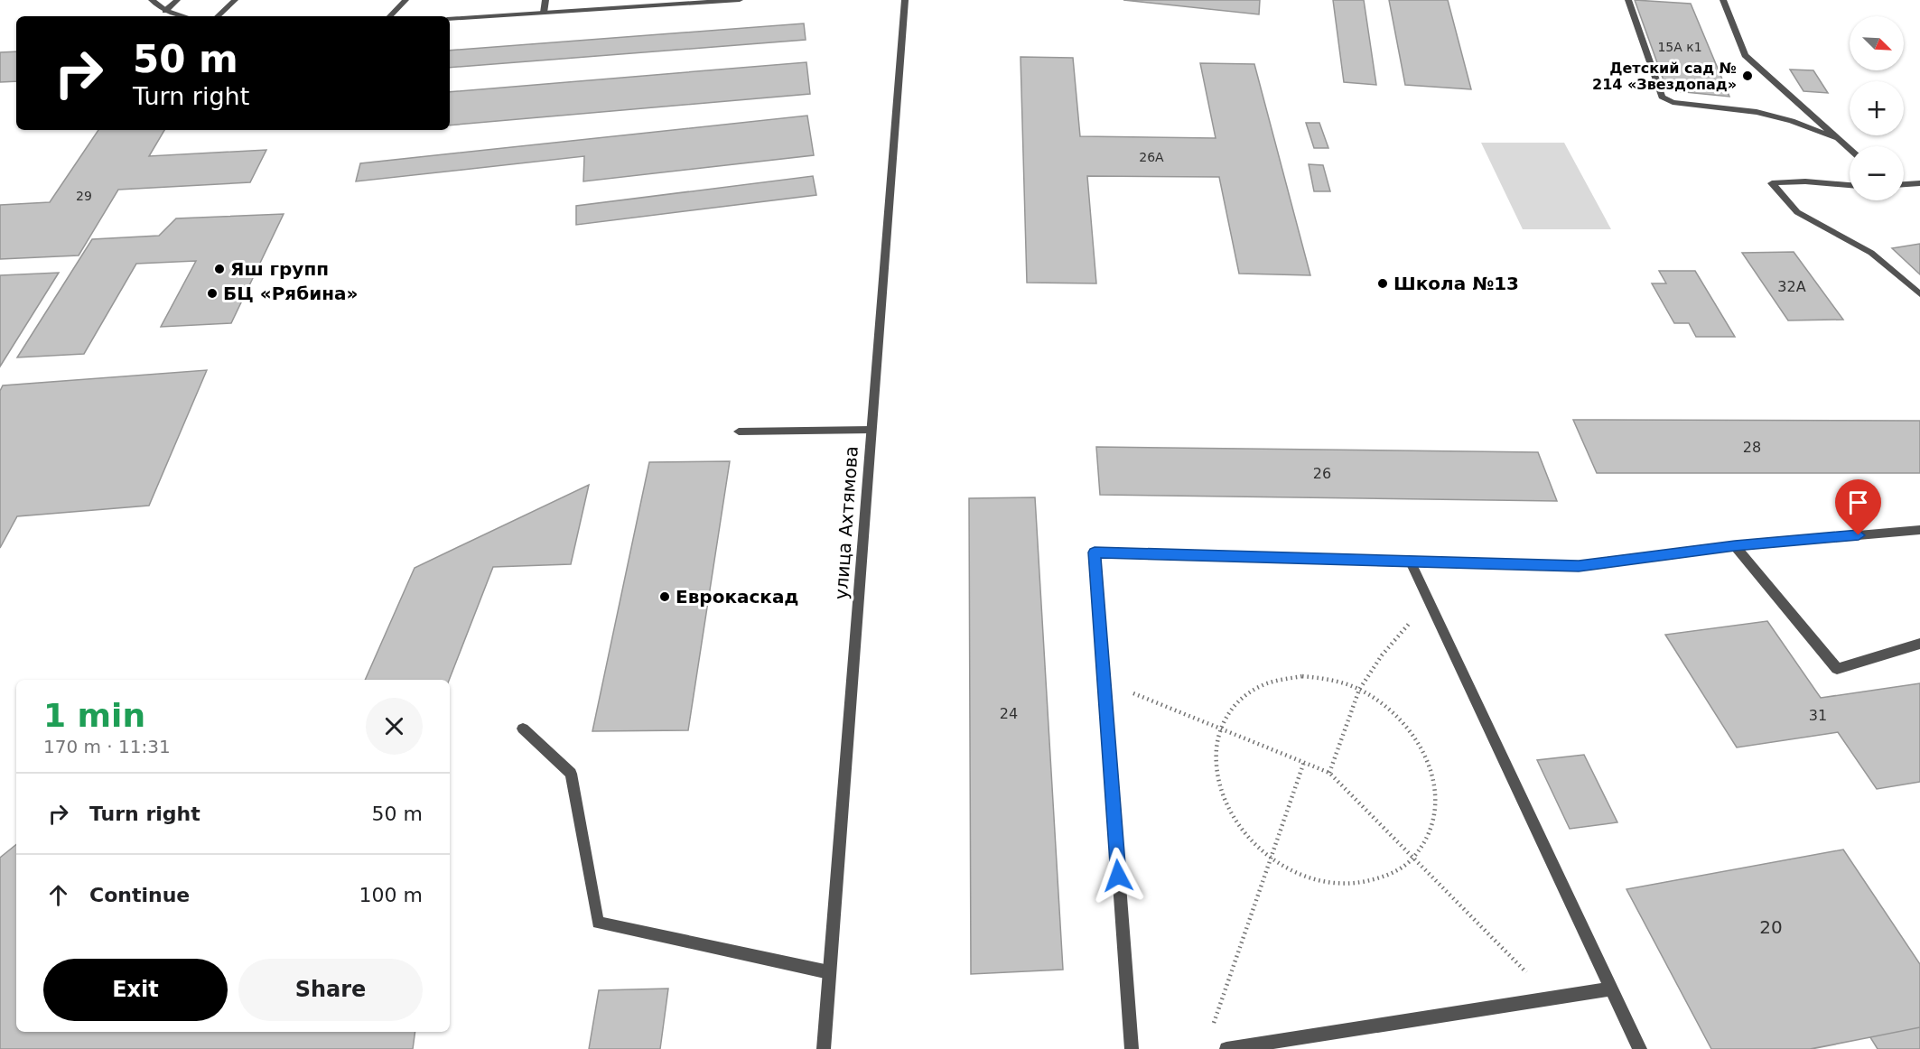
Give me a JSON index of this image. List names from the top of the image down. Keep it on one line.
{"streets":{"street":["улица Ахтямова"]},"places":["Детский сад № 214 «Звездопад»","Яш групп","Школа №13","БЦ «Рябина»","Еврокаскад"],"house_numbers":["15А к1","26А","29","32А","28","26","24","31","20"],"north":"bottom right","page":{"map_buttons":["+","−"],"turn":["50 m","Turn right"],"heading":["1 min","170 m · 11:31"],"list":[{"name":"Turn right","value":"50 m"},{"name":"Continue","value":"100 m"}],"buttons":["Exit","Share"]}}
